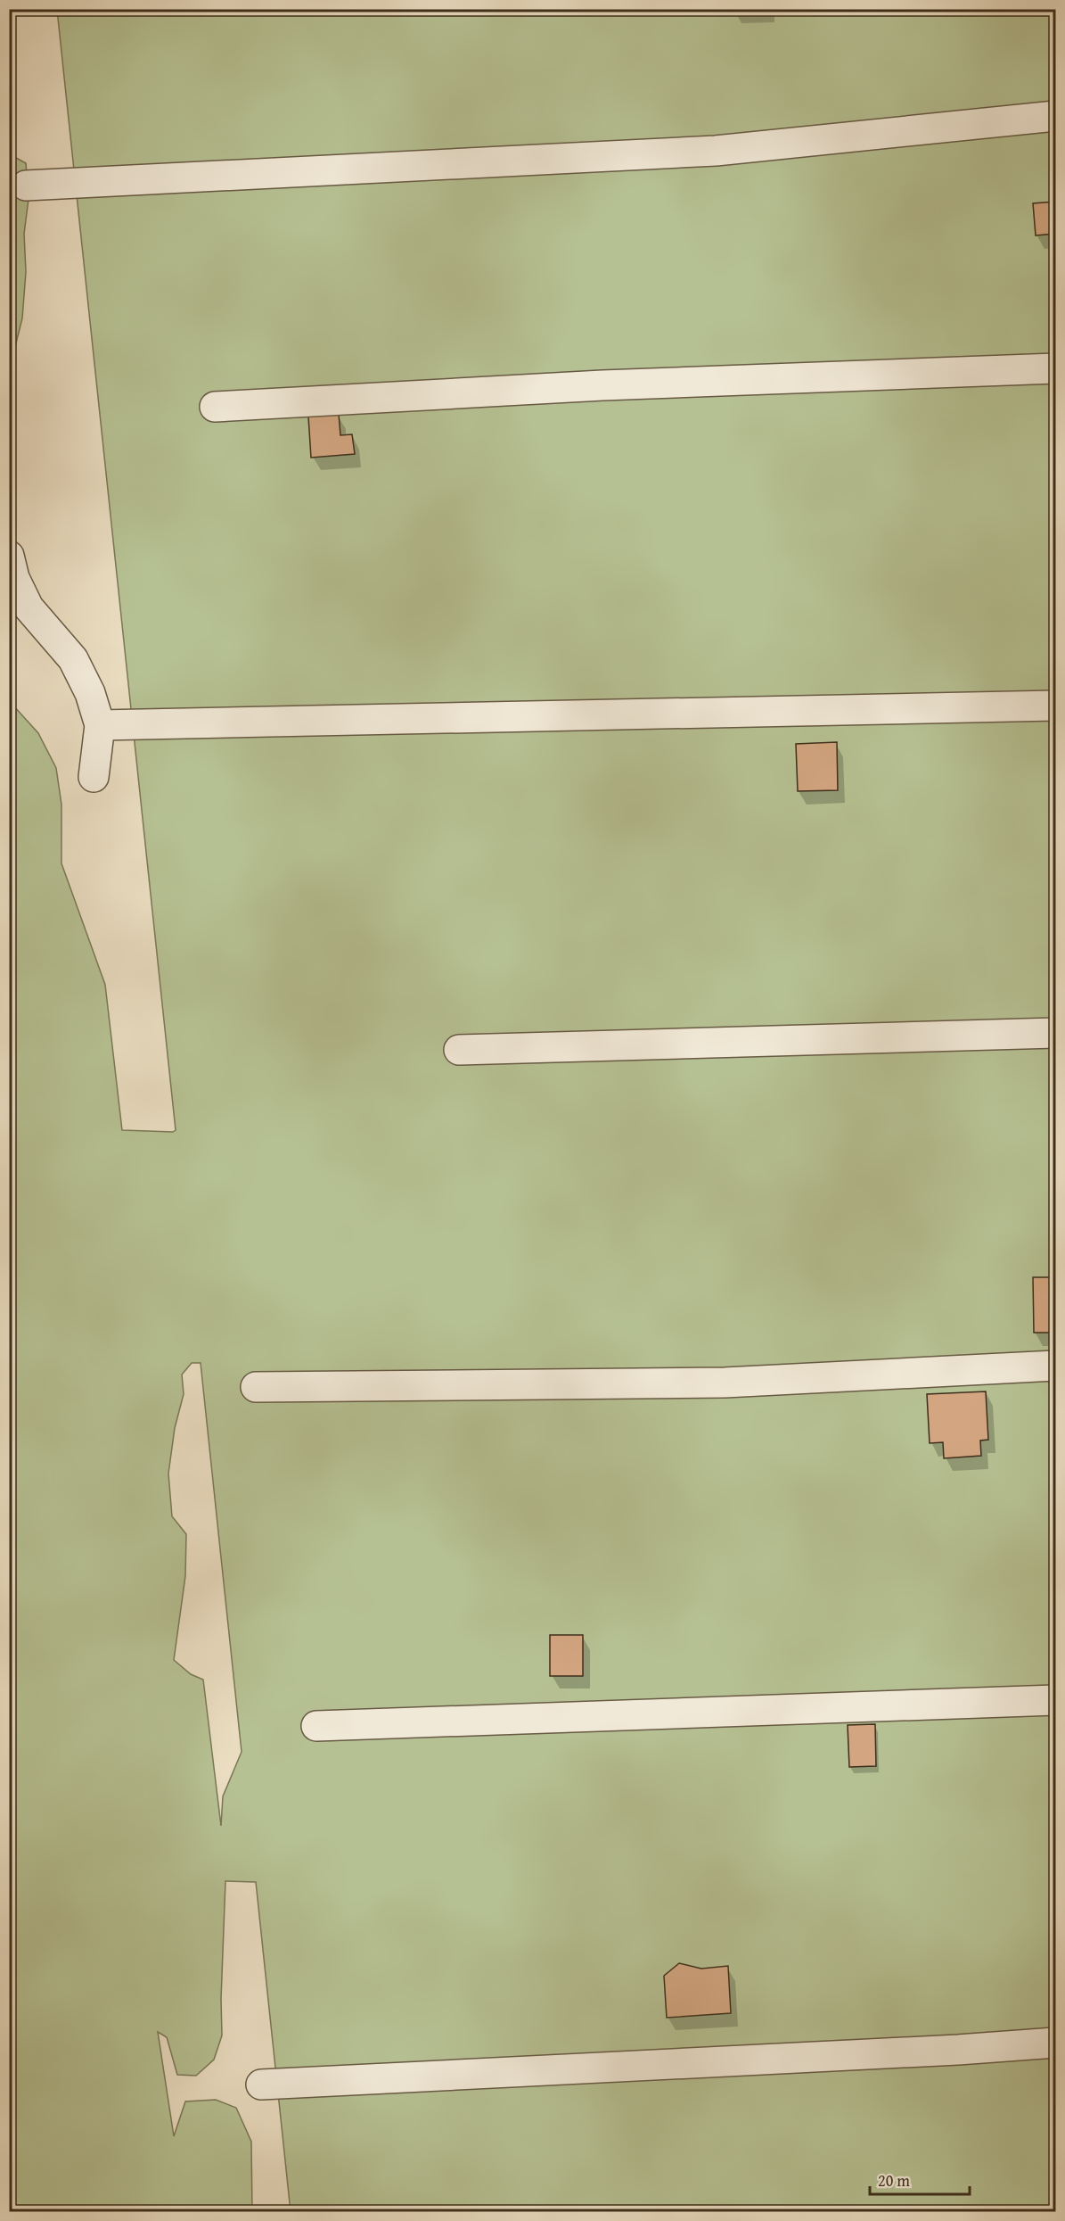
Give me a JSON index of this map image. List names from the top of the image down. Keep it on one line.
{"scale_bar":"20 m"}
